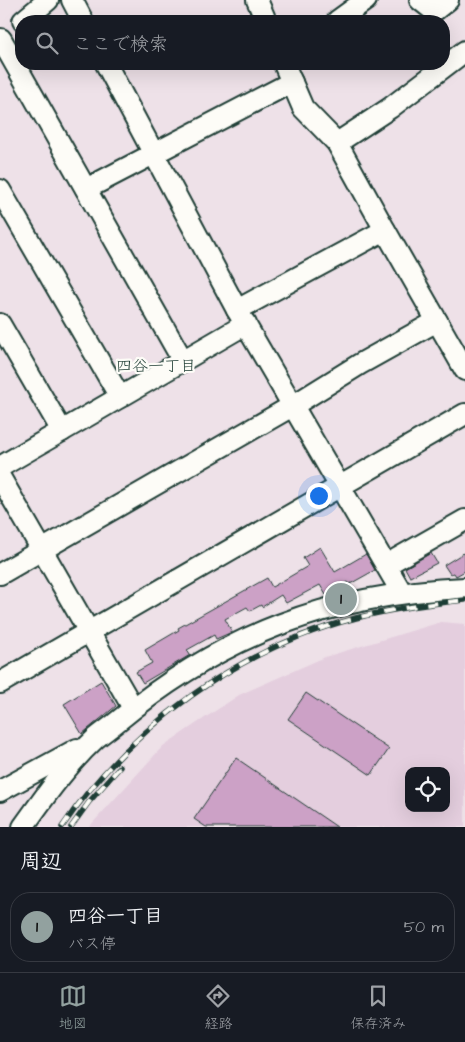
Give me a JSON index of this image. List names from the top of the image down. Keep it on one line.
{"districts":["四谷一丁目"],"page":{"search":"ここで検索","pins":"1","heading":"周辺","list":[{"mark":"1","name":"四谷一丁目","note":"バス停","value":"50 m"}],"nav":["地図","経路","保存済み"]}}
